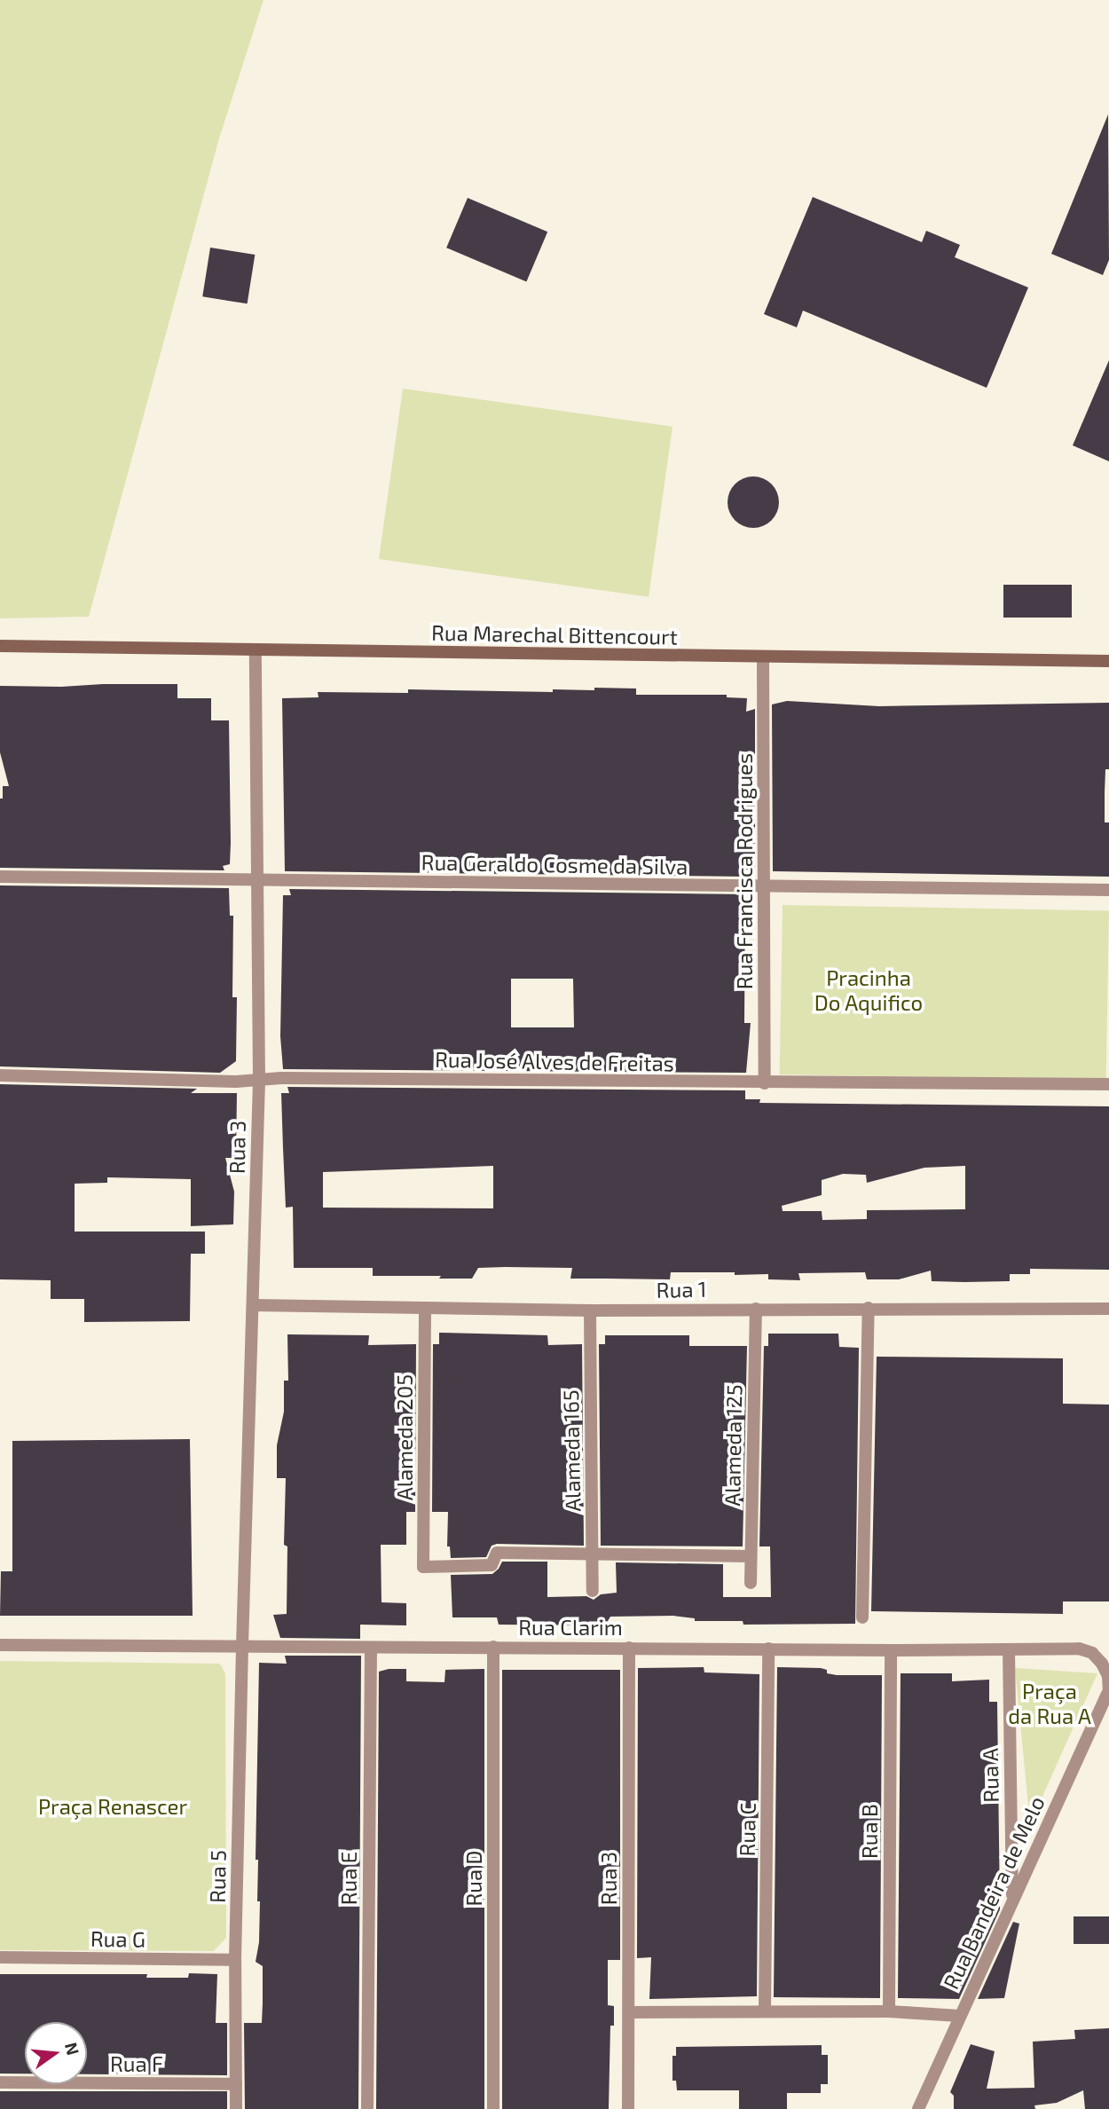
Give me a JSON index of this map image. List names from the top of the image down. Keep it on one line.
{"streets":{"main road":["Rua Marechal Bittencourt"],"street":["Rua Geraldo Cosme da Silva","Rua Francisca Rodrigues","Rua José Alves de Freitas","Rua 3","Rua 1","Alameda 205","Alameda 125","Alameda 165","Rua Clarim","Rua A","Rua C","Rua B","Rua 5","Rua E","Rua D","Rua Bandeira de Melo","Rua G","Rua F"]},"crossings":[["Rua Marechal Bittencourt","Rua Francisca Rodrigues"],["Rua Marechal Bittencourt","Rua 3"],["Rua Geraldo Cosme da Silva","Rua Francisca Rodrigues"],["Rua Geraldo Cosme da Silva","Rua 3"],["Rua Francisca Rodrigues","Rua José Alves de Freitas"],["Rua José Alves de Freitas","Rua 3"],["Rua 3","Rua 1"],["Rua 3","Rua Clarim"],["Rua 3","Rua 5"],["Rua 1","Alameda 205"],["Rua 1","Alameda 125"],["Rua 1","Alameda 165"],["Alameda 205","Alameda 165"],["Rua Clarim","Rua A"],["Rua Clarim","Rua C"],["Rua Clarim","Rua B"],["Rua Clarim","Rua 5"],["Rua Clarim","Rua E"],["Rua Clarim","Rua D"],["Rua Clarim","Rua Bandeira de Melo"],["Rua A","Rua Bandeira de Melo"],["Rua 5","Rua G"],["Rua 5","Rua F"]],"parks":["Pracinha Do Aquifico","Praça da Rua A","Praça Renascer"],"north":"right"}
